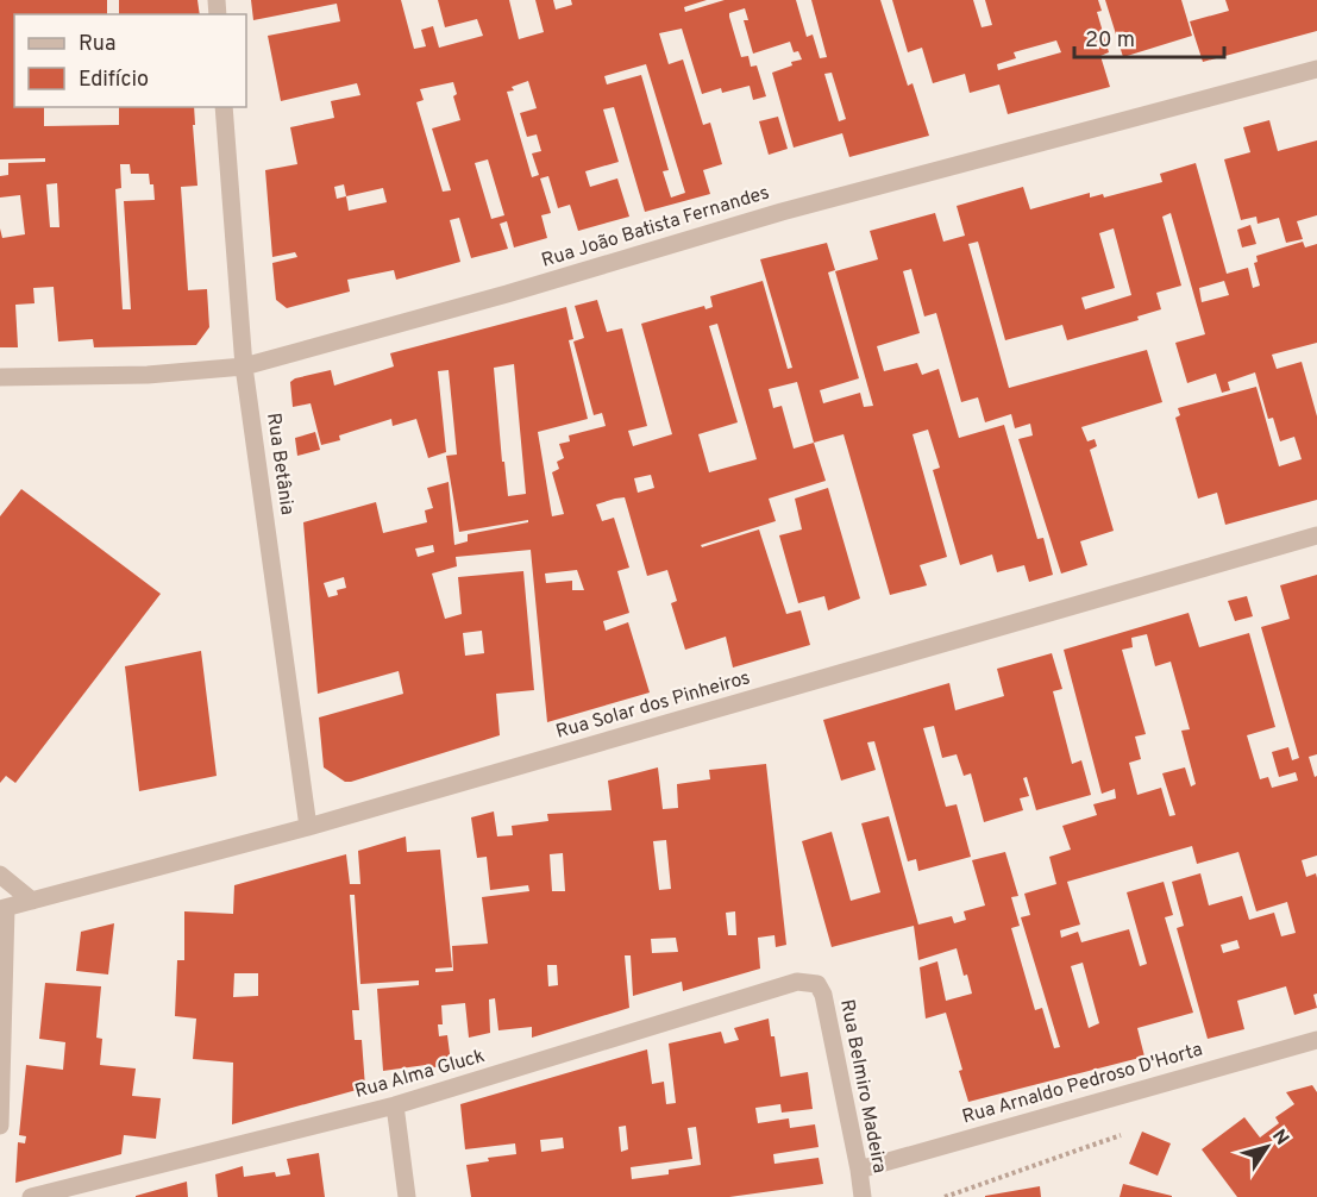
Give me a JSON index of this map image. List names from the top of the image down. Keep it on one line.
{"streets":{"street":["Rua João Batista Fernandes","Rua Betânia","Rua Solar dos Pinheiros","Rua Alma Gluck","Rua Arnaldo Pedroso D'Horta","Rua Belmiro Madeira"]},"crossings":[["Rua João Batista Fernandes","Rua Betânia"],["Rua Betânia","Rua Solar dos Pinheiros"],["Rua Alma Gluck","Rua Belmiro Madeira"],["Rua Arnaldo Pedroso D'Horta","Rua Belmiro Madeira"]],"legend":["Rua","Edifício"],"scale_bar":"20 m","north":"top right"}
